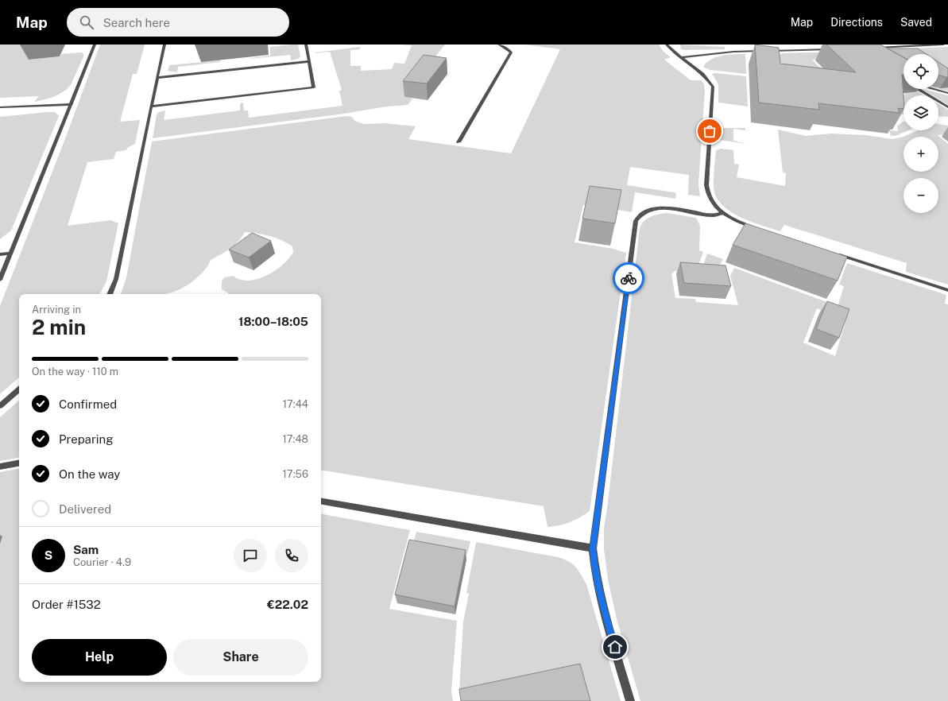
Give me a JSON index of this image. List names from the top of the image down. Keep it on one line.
{"page":{"header":"Map","search":"Search here","nav":["Map","Directions","Saved"],"map_buttons":["+","−"],"heading":["2 min","Arriving in","18:00–18:05"],"panel":["Sam","Courier · 4.9","Order #1532","€22.02"],"bar":"On the way · 110 m","list":[["Confirmed","17:44"],["Preparing","17:48"],["On the way","17:56"],"Delivered"],"round":"S","buttons":["Help","Share"]}}
